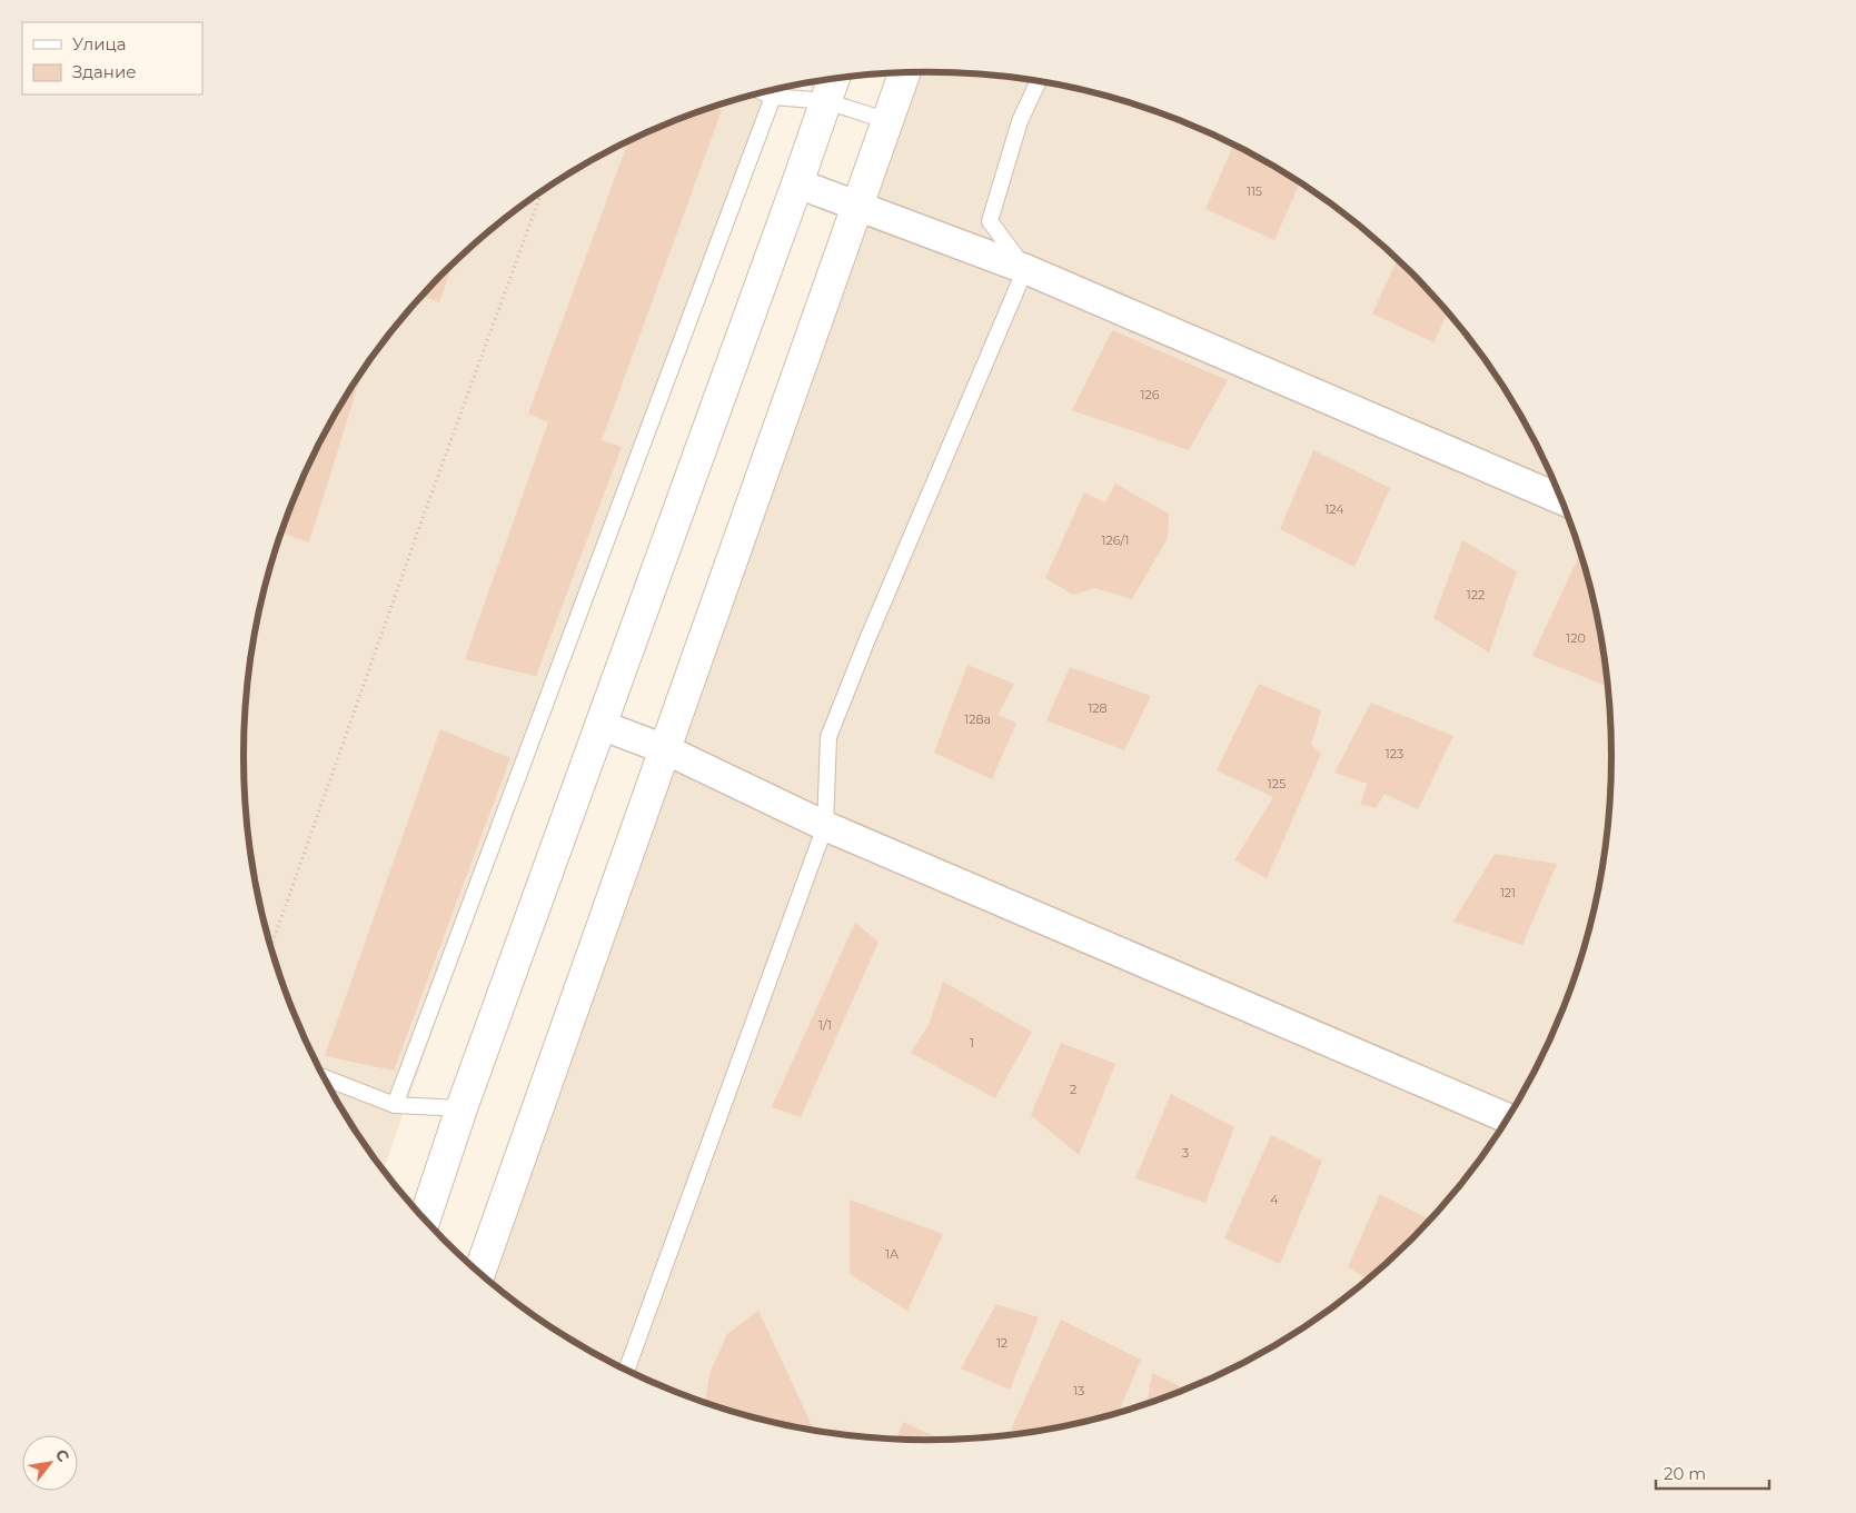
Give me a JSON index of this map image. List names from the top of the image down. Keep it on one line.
{"house_numbers":["115","126","124","126/1","122","120","128","128а","123","125","121","1/1","1","2","3","4","1А","12","13"],"legend":["Улица","Здание"],"scale_bar":"20 m","north":"top right"}
